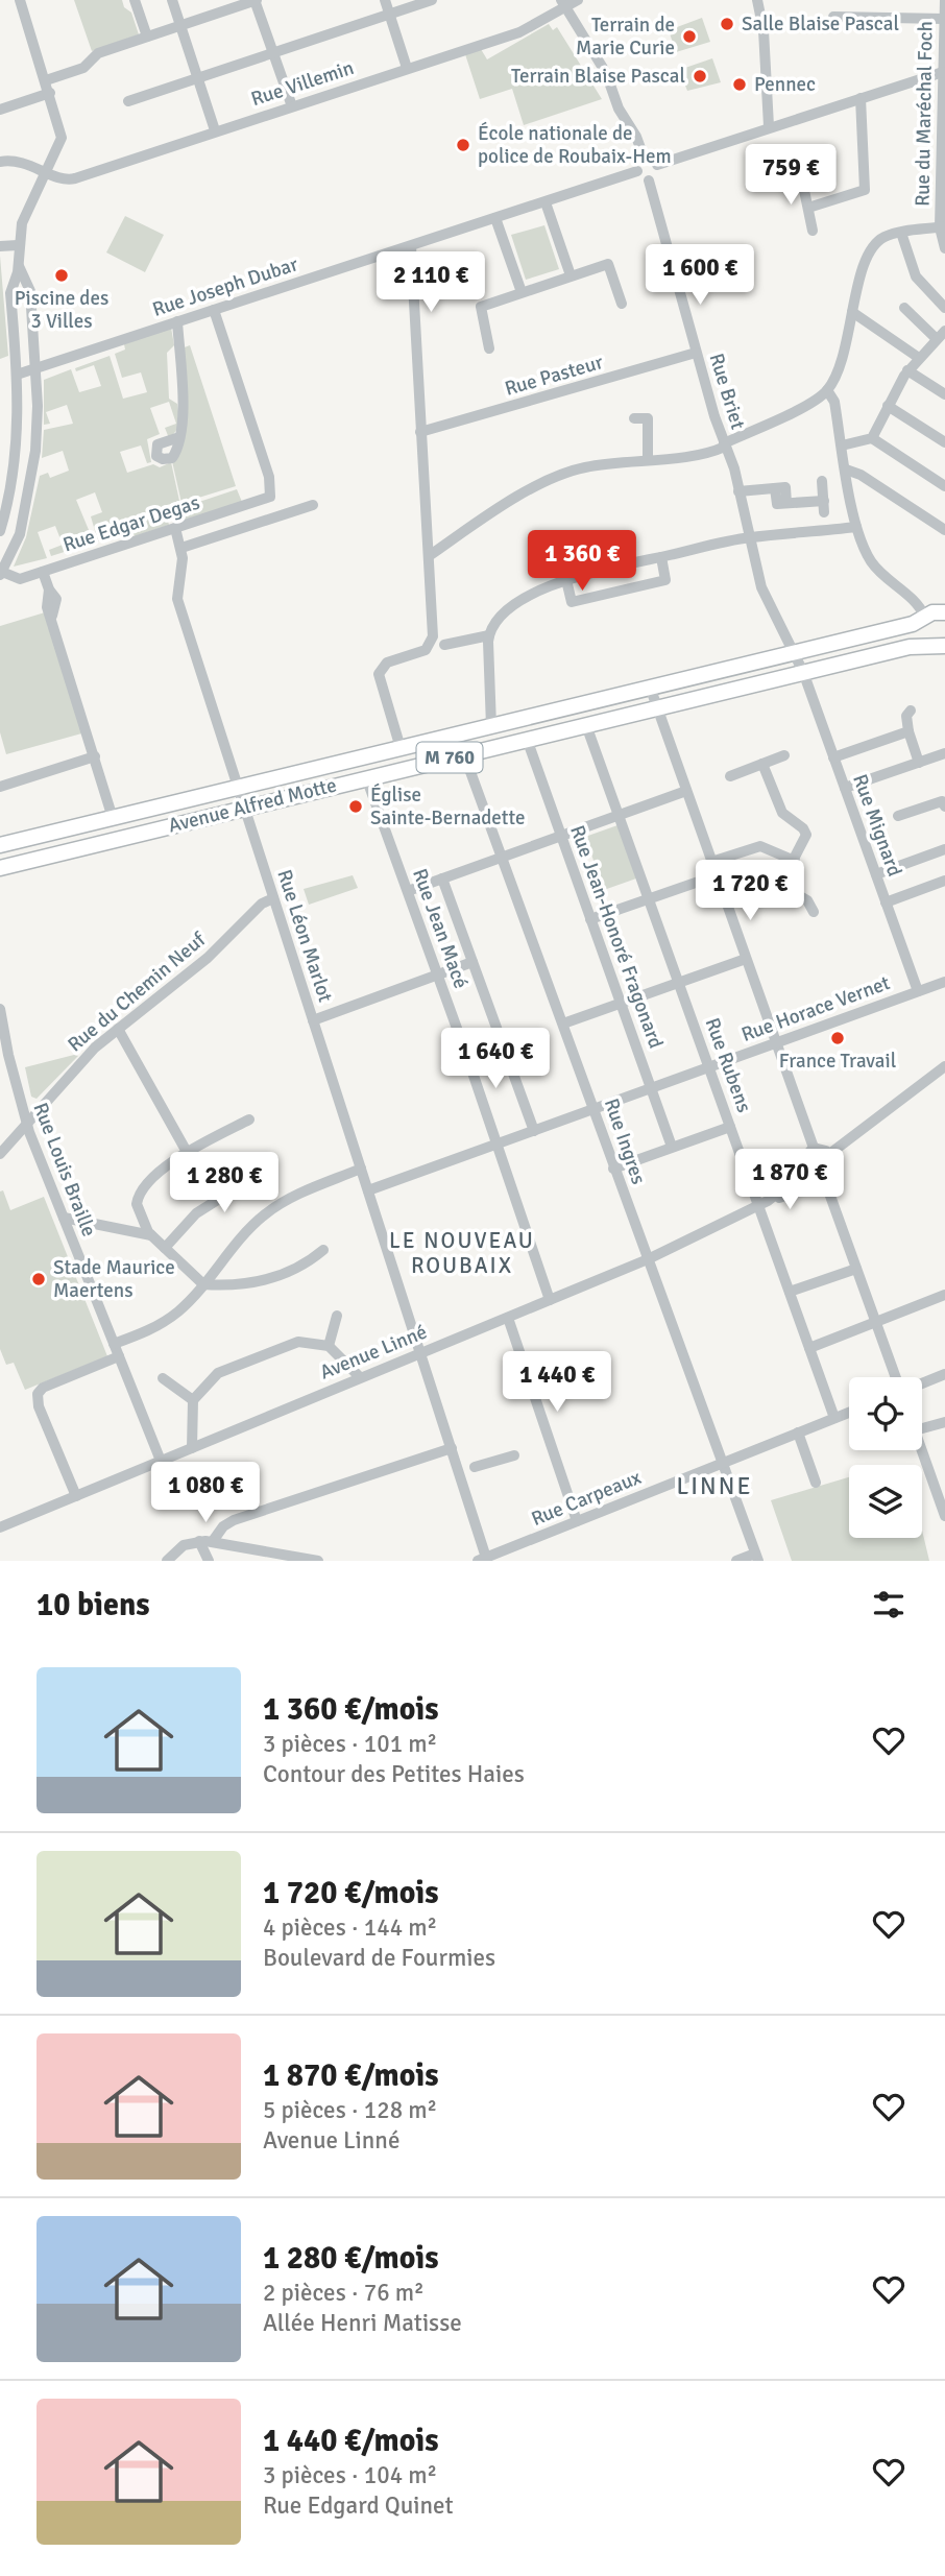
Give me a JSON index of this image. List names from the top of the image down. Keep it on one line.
{"streets":{"main road":["M 760","Avenue Alfred Motte"],"street":["Rue Villemin","Rue du Maréchal Foch","Rue Joseph Dubar","Rue Pasteur","Rue Briet","Rue Edgar Degas","Rue Mignard","Rue Jean Macé","Rue Léon Marlot","Rue Jean-Honoré Fragonard","Rue du Chemin Neuf","Rue Horace Vernet","Rue Rubens","Rue Ingres","Rue Louis Braille","Avenue Linné","Rue Carpeaux"]},"crossings":[["Rue Joseph Dubar","Rue Briet"],["Rue Pasteur","Rue Briet"],["Rue Briet","Avenue Alfred Motte"],["Rue Edgar Degas","Rue Léon Marlot"],["Avenue Alfred Motte","Rue Mignard"],["Avenue Alfred Motte","Rue Jean Macé"],["Avenue Alfred Motte","Rue Léon Marlot"],["Avenue Alfred Motte","Rue Jean-Honoré Fragonard"],["Avenue Alfred Motte","Rue Rubens"],["Avenue Alfred Motte","Rue Ingres"],["Rue Mignard","Rue Horace Vernet"],["Rue Jean Macé","Rue Horace Vernet"],["Rue Jean Macé","Avenue Linné"],["Rue Léon Marlot","Rue du Chemin Neuf"],["Rue Léon Marlot","Rue Horace Vernet"],["Rue Léon Marlot","Avenue Linné"],["Rue Léon Marlot","Rue Carpeaux"],["Rue Jean-Honoré Fragonard","Rue Horace Vernet"],["Rue du Chemin Neuf","Rue Louis Braille"],["Rue Horace Vernet","Rue Rubens"],["Rue Horace Vernet","Rue Ingres"],["Rue Rubens","Avenue Linné"],["Rue Rubens","Rue Carpeaux"],["Rue Ingres","Avenue Linné"],["Rue Ingres","Rue Carpeaux"],["Rue Louis Braille","Avenue Linné"]],"districts":["LE NOUVEAU ROUBAIX","LINNE"],"places":["Salle Blaise Pascal","Terrain de Marie Curie","Terrain Blaise Pascal","Pennec","École nationale de police de Roubaix-Hem","Piscine des 3 Villes","Église Sainte-Bernadette","France Travail","Stade Maurice Maertens"],"page":{"price":["759 €","1 600 €","2 110 €","1 360 €","1 720 €","1 640 €","1 870 €","1 280 €","1 440 €","1 080 €"],"heading":"10 biens","list":[{"name":"1 360 €/mois","note":"3 pièces · 101 m² · Contour des Petites Haies"},{"name":"1 720 €/mois","note":"4 pièces · 144 m² · Boulevard de Fourmies"},{"name":"1 870 €/mois","note":"5 pièces · 128 m² · Avenue Linné"},{"name":"1 280 €/mois","note":"2 pièces · 76 m² · Allée Henri Matisse"},{"name":"1 440 €/mois","note":"3 pièces · 104 m² · Rue Edgard Quinet"}]}}
